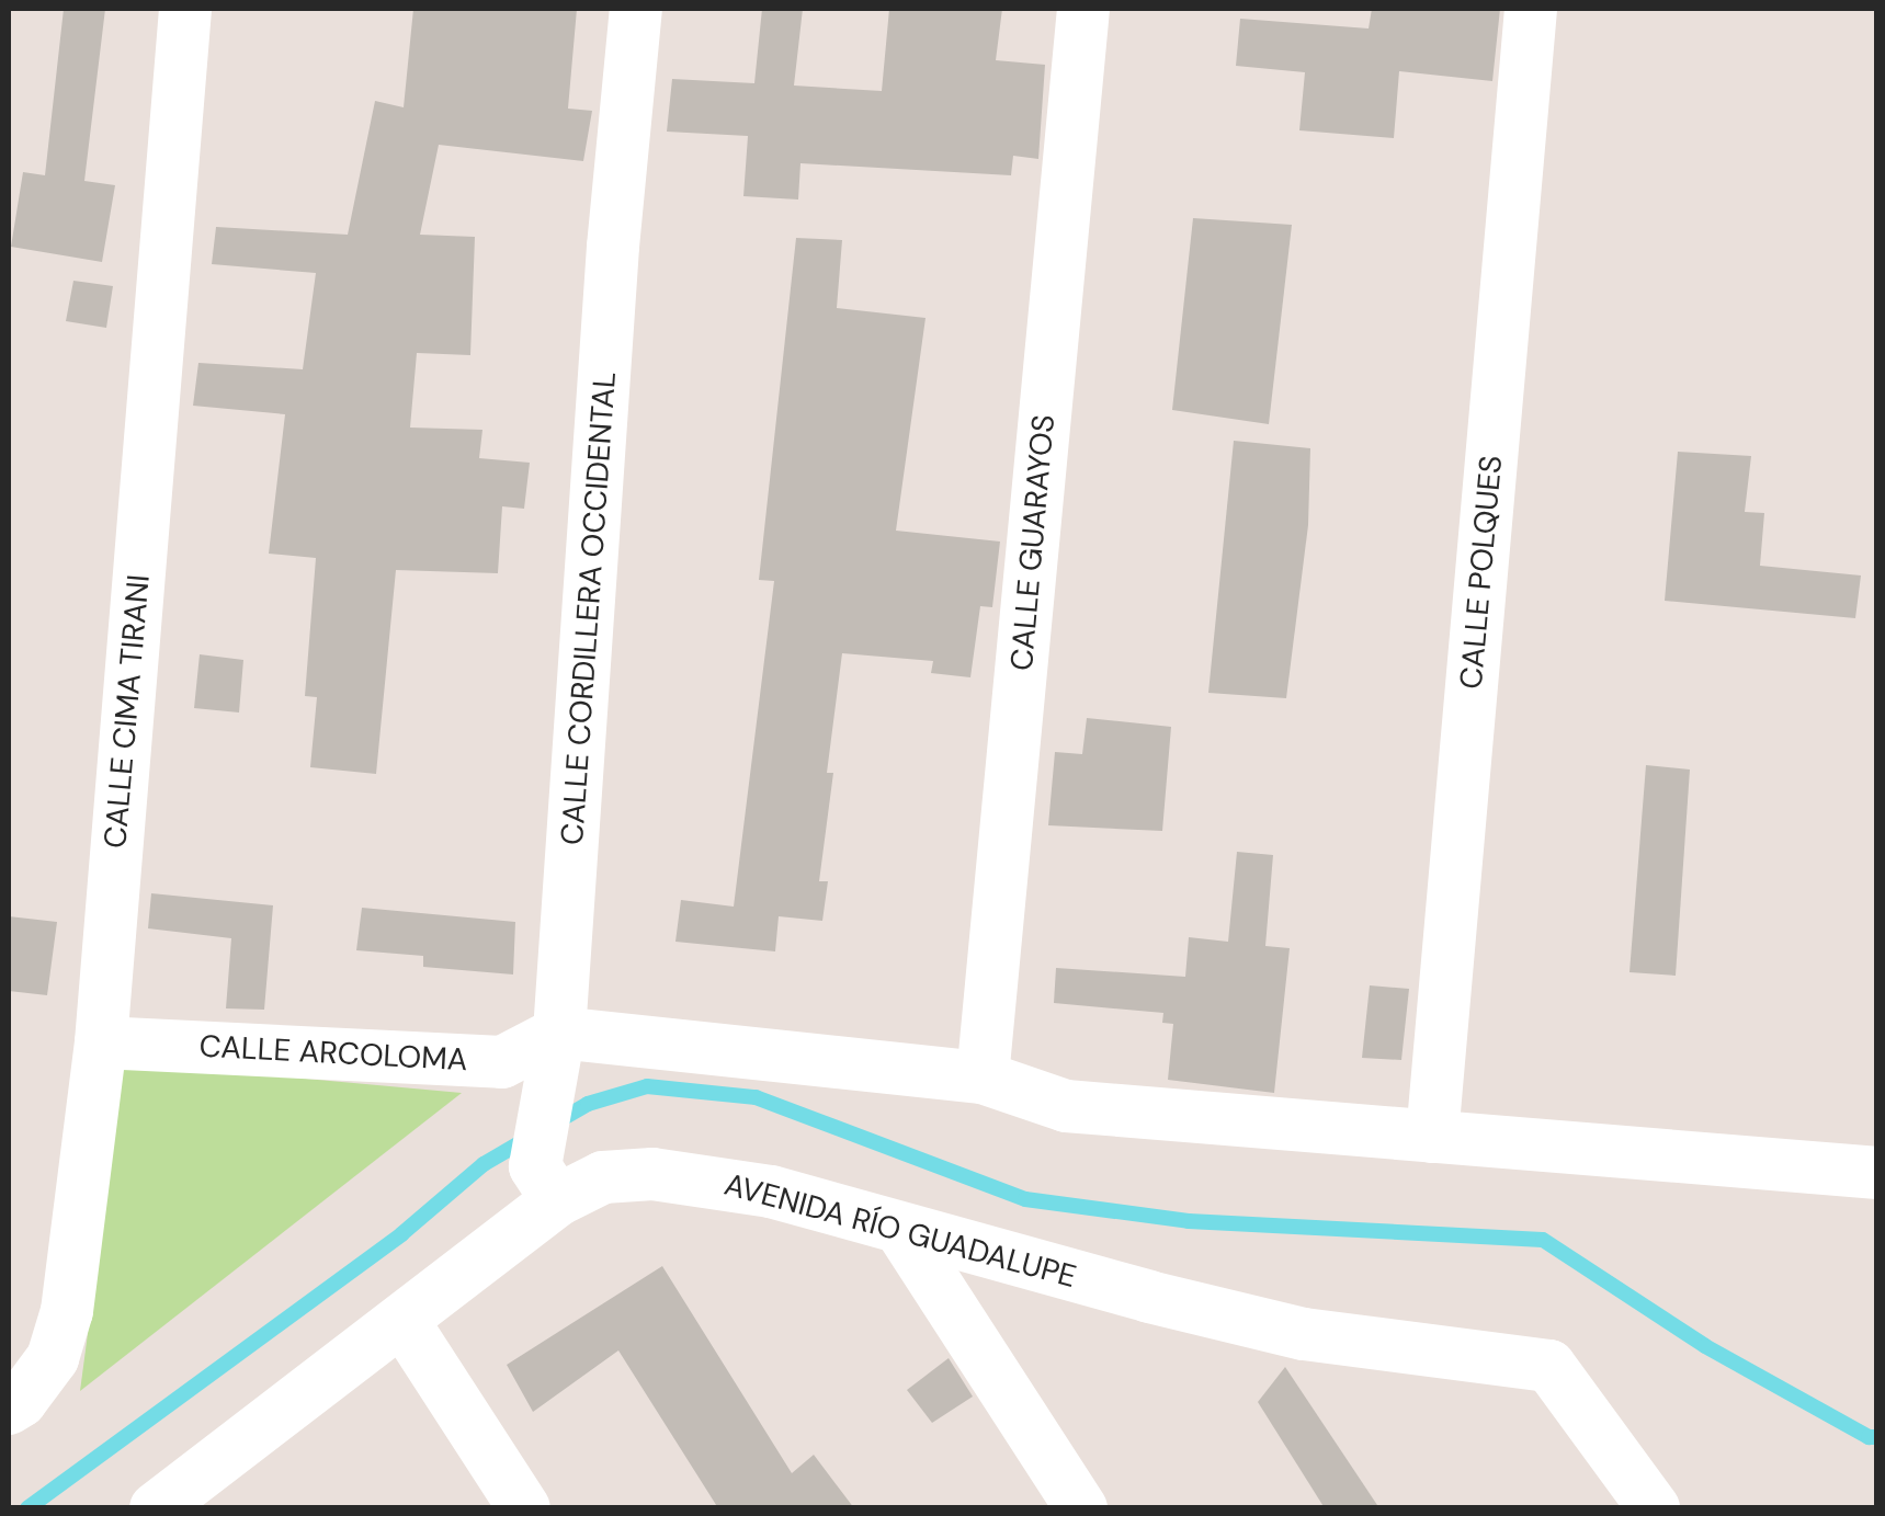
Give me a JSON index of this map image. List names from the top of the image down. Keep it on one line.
{"streets":{"street":["CALLE GUARAYOS","CALLE POLQUES","CALLE CORDILLERA OCCIDENTAL","CALLE CIMA TIRANI","CALLE ARCOLOMA","AVENIDA RÍO GUADALUPE"]},"crossings":[["CALLE CORDILLERA OCCIDENTAL","CALLE ARCOLOMA"],["CALLE CORDILLERA OCCIDENTAL","AVENIDA RÍO GUADALUPE"],["CALLE CIMA TIRANI","CALLE ARCOLOMA"]]}
